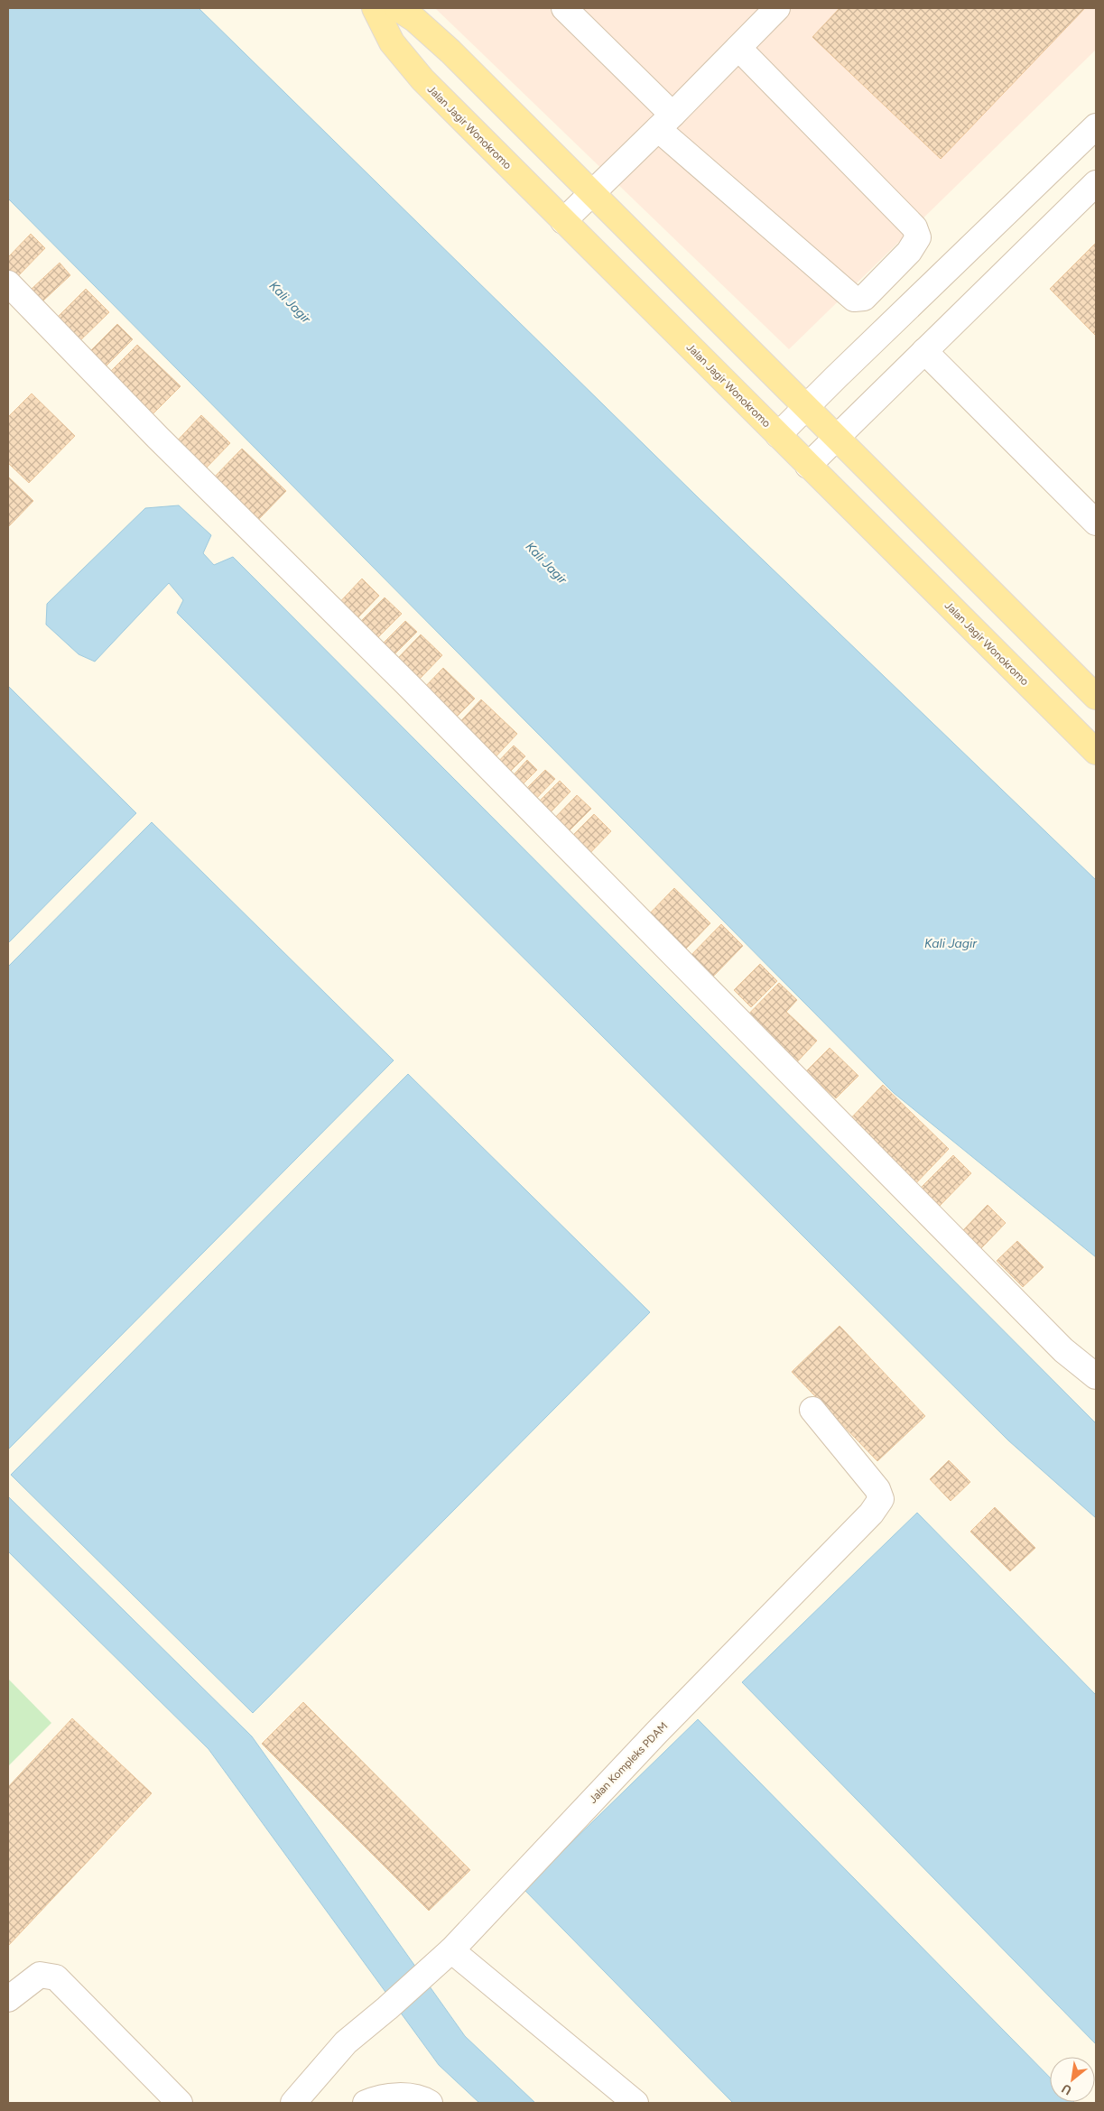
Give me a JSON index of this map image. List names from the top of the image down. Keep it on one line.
{"streets":{"main road":["Jalan Jagir Wonokromo"],"street":["Jalan Kompleks PDAM"]},"water":["Kali Jagir"],"north":"bottom left"}
